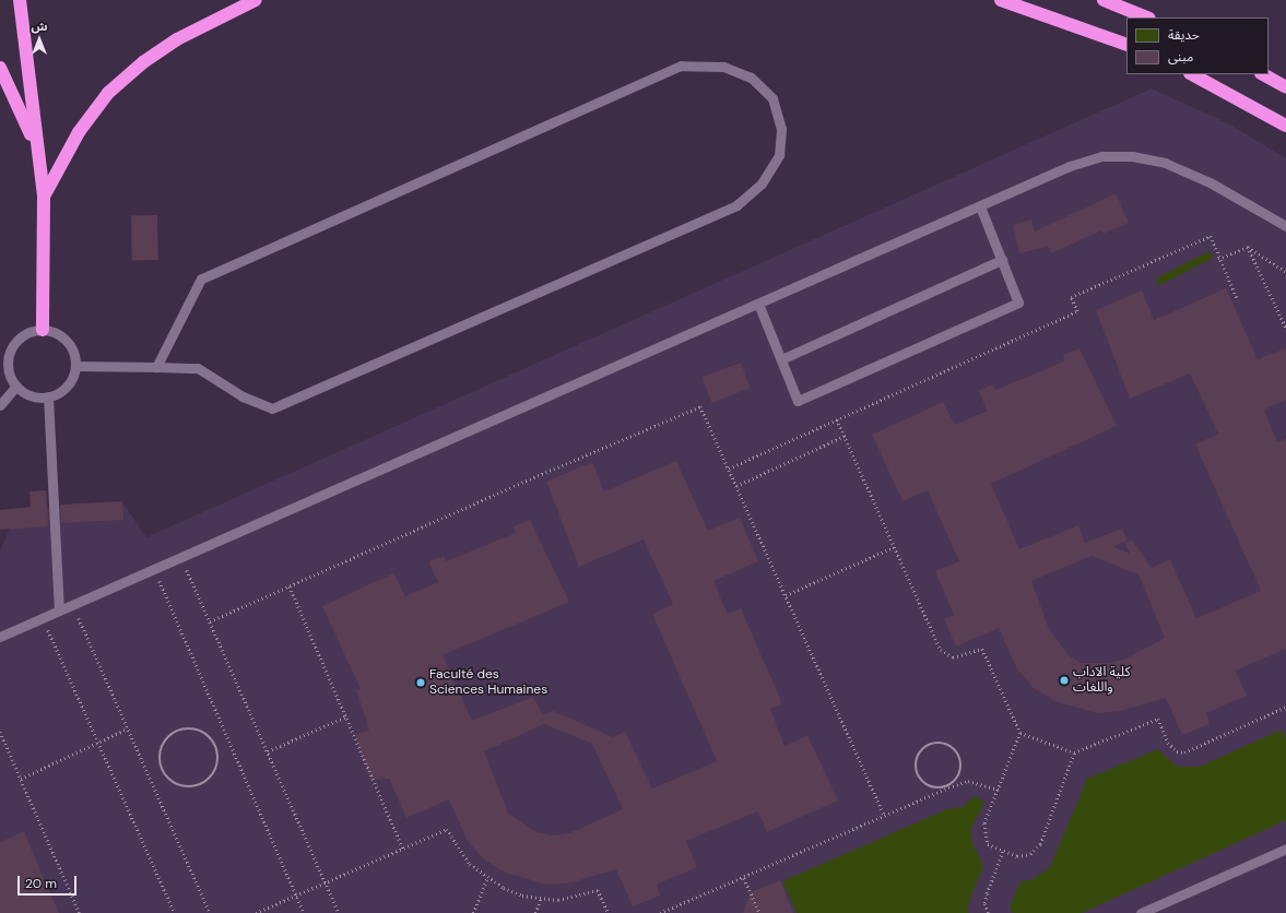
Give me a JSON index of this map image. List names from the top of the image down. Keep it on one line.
{"places":["كلية الآداب واللغات","Faculté des Sciences Humaines"],"legend":["حديقة","مبنى"],"scale_bar":"20 m","north":"top"}
